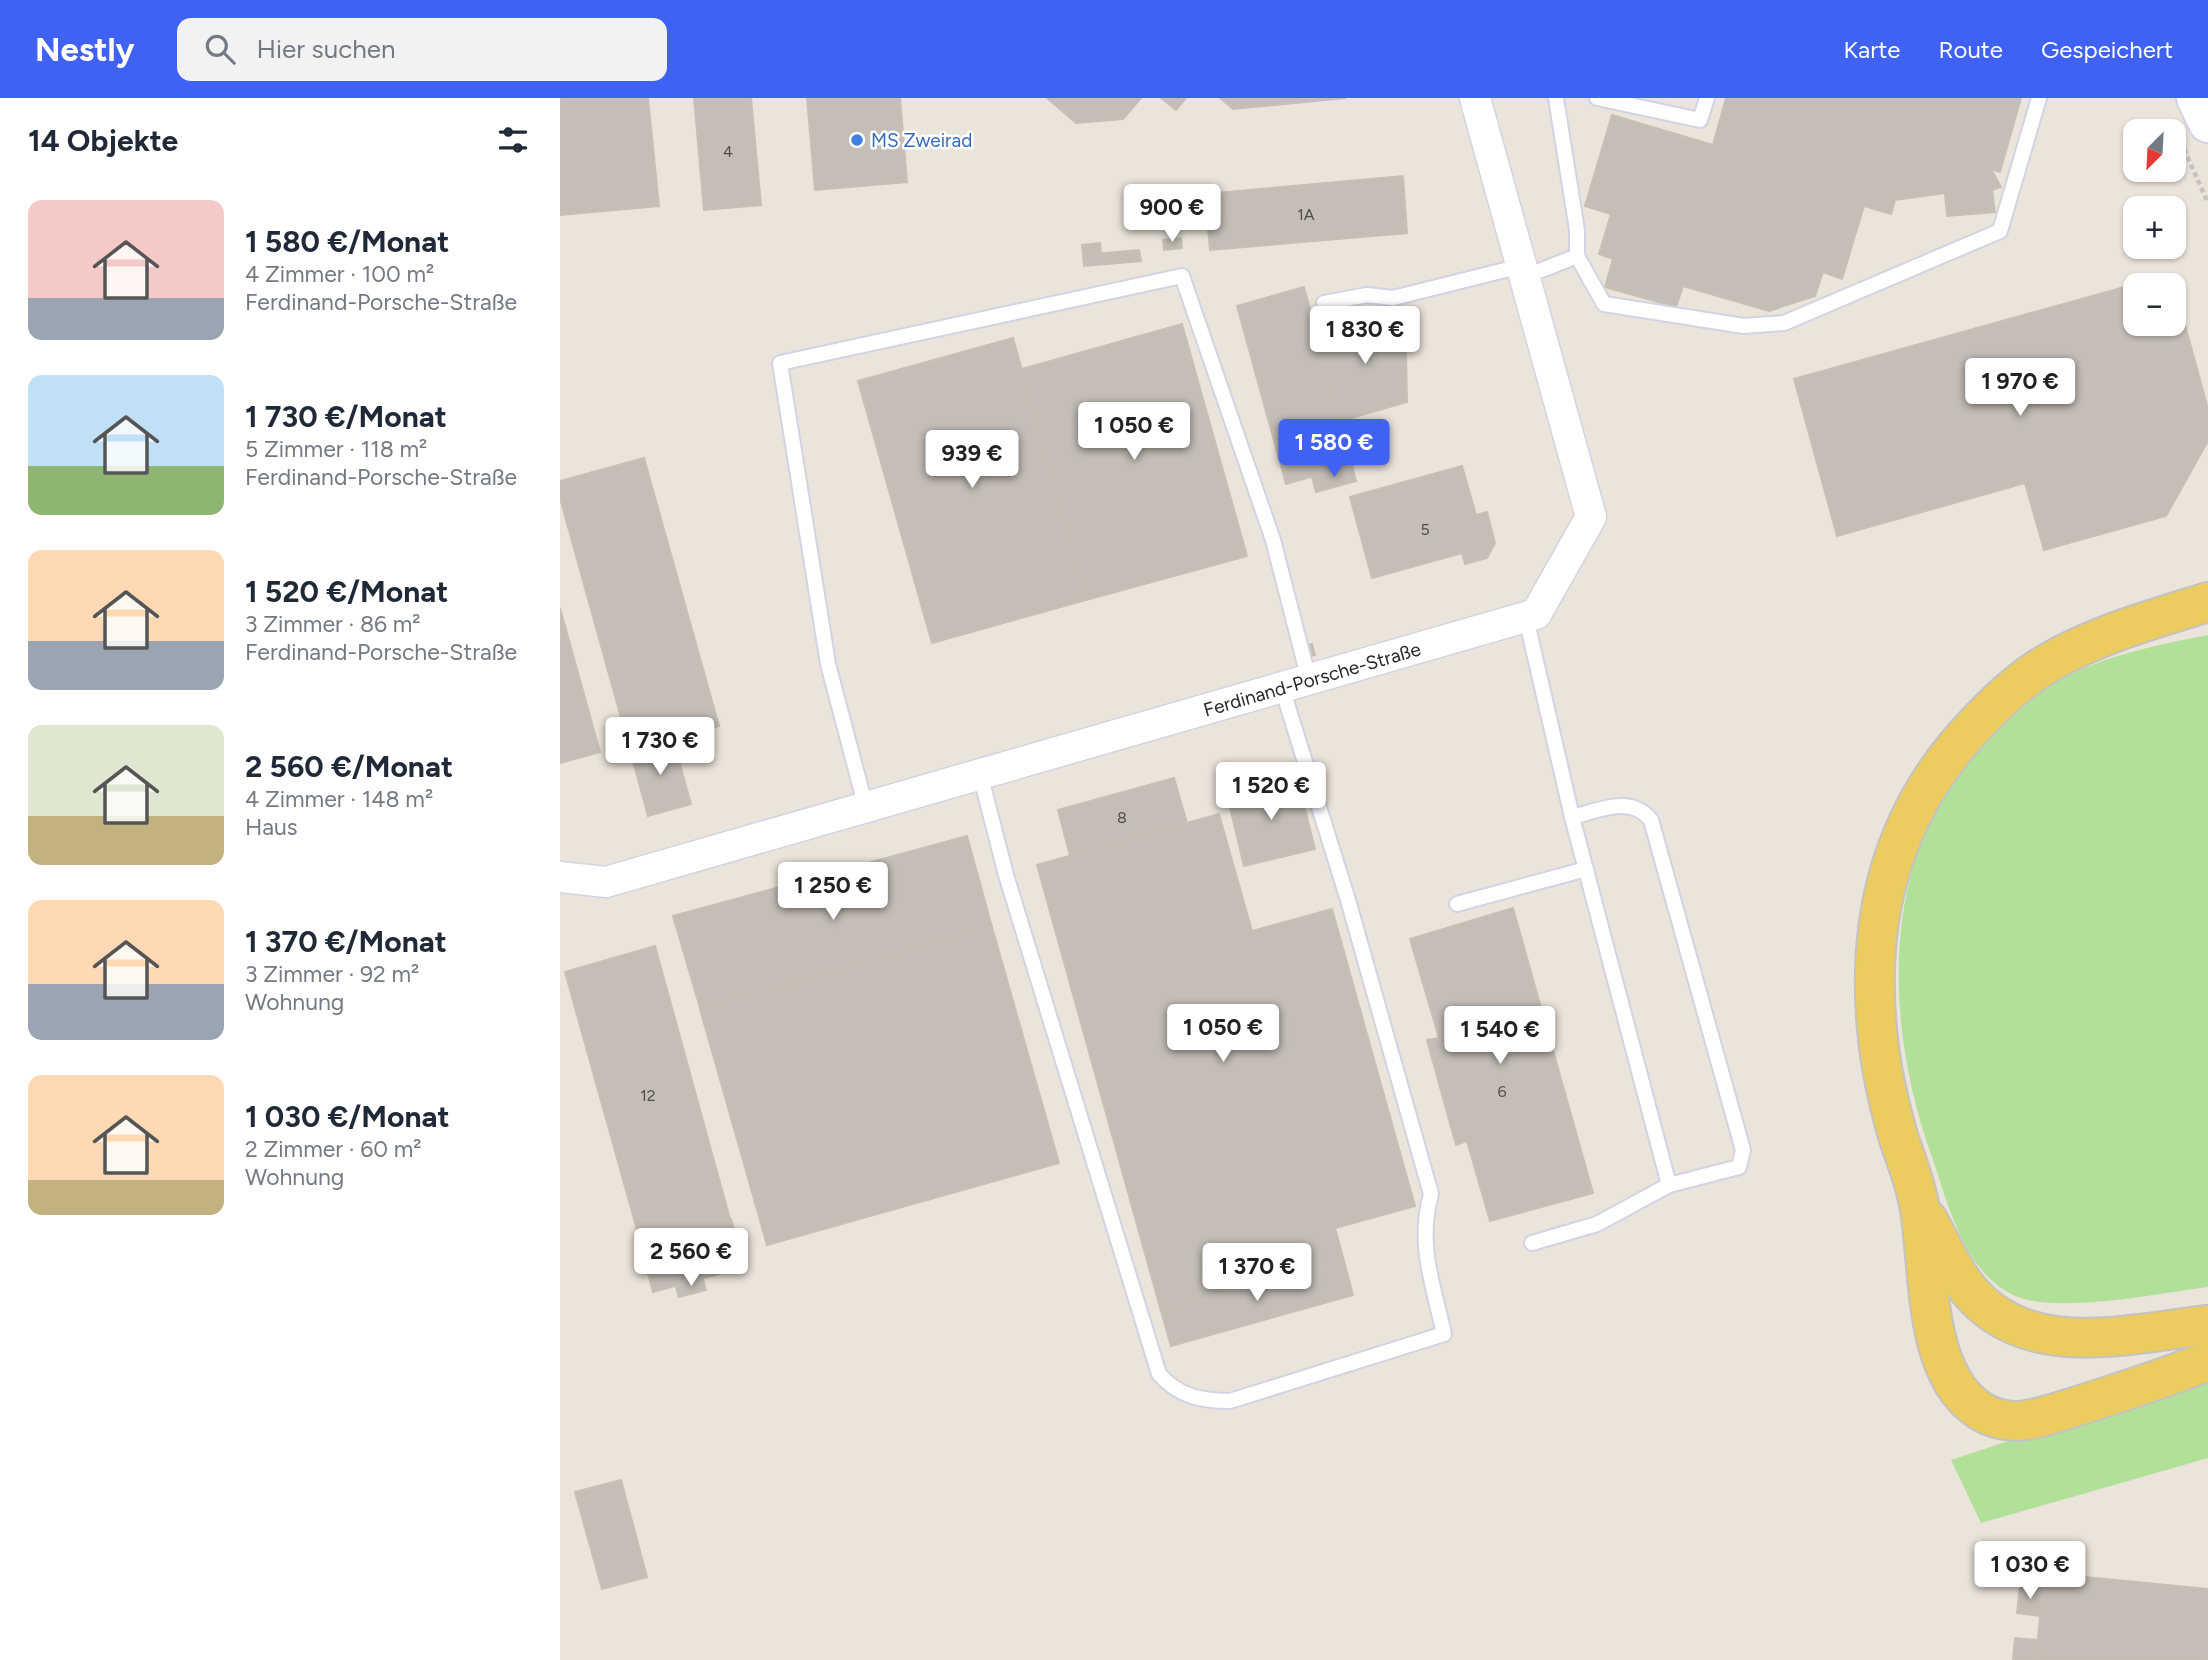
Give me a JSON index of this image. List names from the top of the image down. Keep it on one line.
{"streets":{"street":["Ferdinand-Porsche-Straße"]},"places":["MS Zweirad"],"house_numbers":["4","1A","5","8","6","12"],"north":"bottom left","page":{"header":"Nestly","search":"Hier suchen","nav":["Karte","Route","Gespeichert"],"heading":"14 Objekte","map_buttons":["+","−"],"list":[{"name":"1 580 €/Monat","note":"4 Zimmer · 100 m² · Ferdinand-Porsche-Straße"},{"name":"1 730 €/Monat","note":"5 Zimmer · 118 m² · Ferdinand-Porsche-Straße"},{"name":"1 520 €/Monat","note":"3 Zimmer · 86 m² · Ferdinand-Porsche-Straße"},{"name":"2 560 €/Monat","note":"4 Zimmer · 148 m² · Haus"},{"name":"1 370 €/Monat","note":"3 Zimmer · 92 m² · Wohnung"},{"name":"1 030 €/Monat","note":"2 Zimmer · 60 m² · Wohnung"}],"price":["900 €","1 830 €","1 970 €","1 050 €","1 580 €","939 €","1 730 €","1 520 €","1 250 €","1 050 €","1 540 €","2 560 €","1 370 €","1 030 €"]}}
